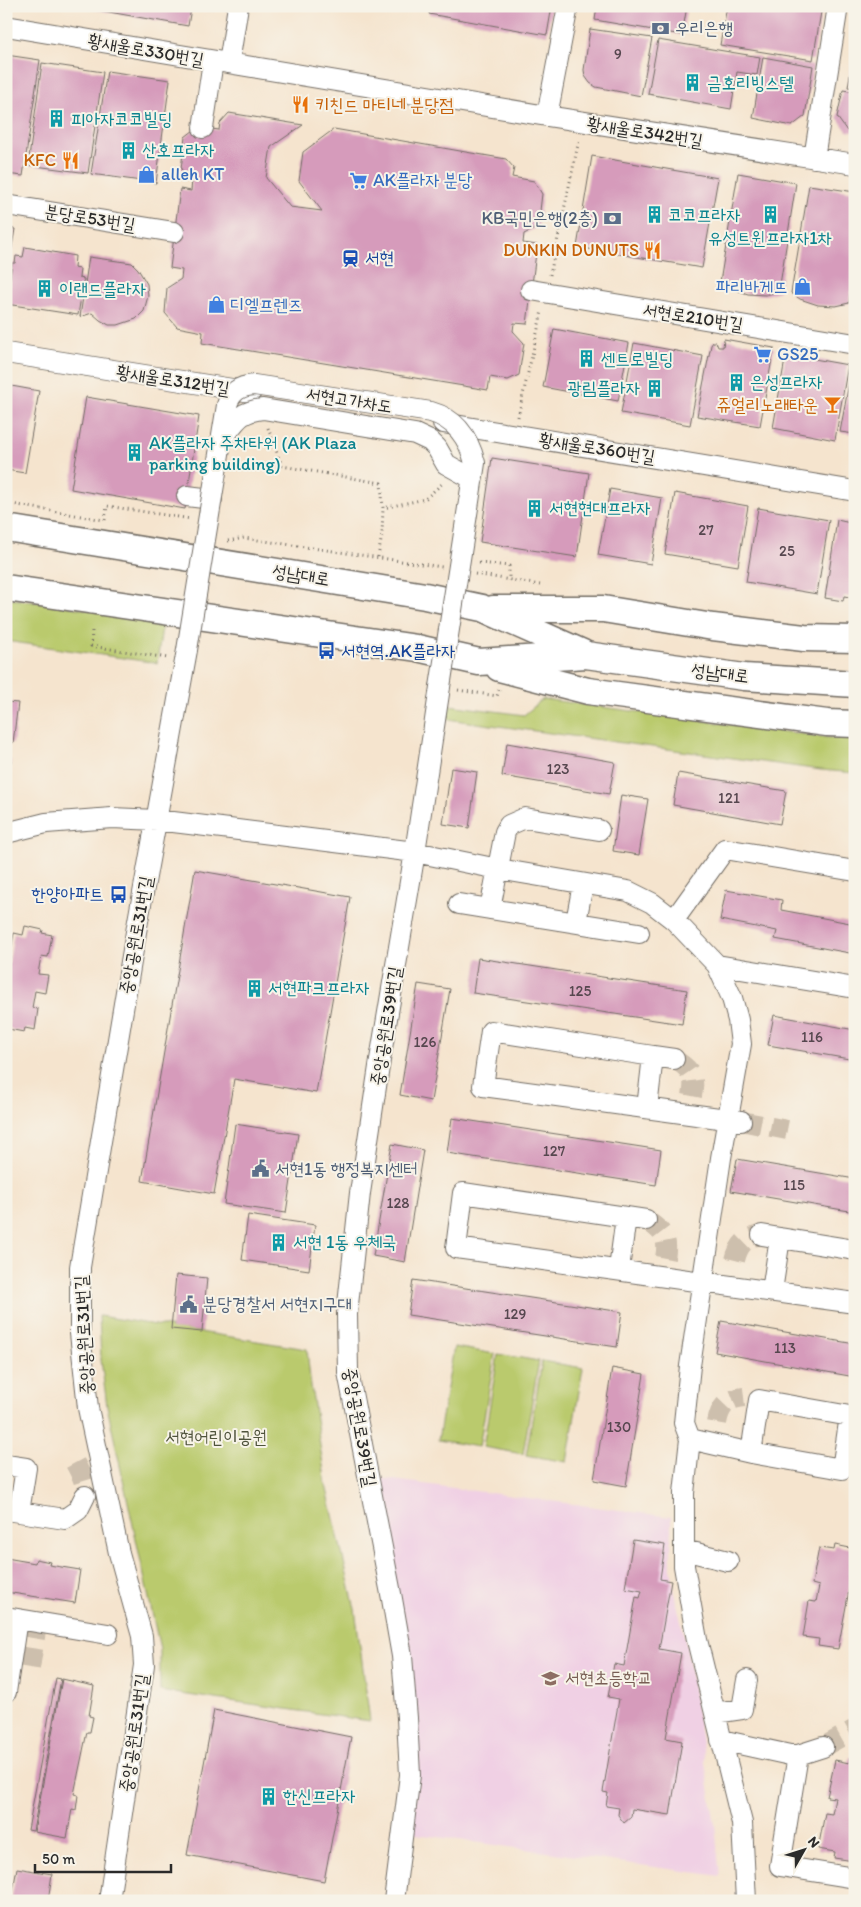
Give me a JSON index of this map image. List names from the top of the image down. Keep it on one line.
{"streets":{"main road":["성남대로"],"street":["황새울로330번길","황새울로342번길","분당로53번길","서현로210번길","황새울로312번길","서현고가차도","황새울로360번길","중앙공원로31번길","중앙공원로39번길"]},"crossings":[["황새울로330번길","황새울로342번길"],["황새울로312번길","황새울로360번길"],["서현고가차도","성남대로"],["서현고가차도","중앙공원로31번길"],["서현고가차도","중앙공원로39번길"]],"parks":["서현어린이공원"],"places":{"bank":["우리은행","KB국민은행(2층)"],"building":["금호리빙스텔","피아자코코빌딩","산호프라자","코코프라자","유성트윈프라자1차","이랜드플라자","센트로빌딩","은성프라자","광림플라자","AK플라자 주차타워 (AK Plaza parking building)","서현현대프라자","서현파크프라자","서현 1동 우체국","한신프라자"],"restaurant":["키친드 마티네 분당점","KFC","DUNKIN DUNUTS"],"shop":["alleh KT","파리바게뜨","디엘프렌즈"],"supermarket":["AK플라자 분당","GS25"],"station":["서현"],"bar":["쥬얼리노래타운"],"bus stop":["서현역.AK플라자","한양아파트"],"public building":["서현1동 행정복지센터","분당경찰서 서현지구대"],"school or university":["서현초등학교"]},"house_numbers":["9","27","25","123","121","125","116","126","127","115","128","129","113","130"],"scale_bar":"50 m","north":"top right"}
